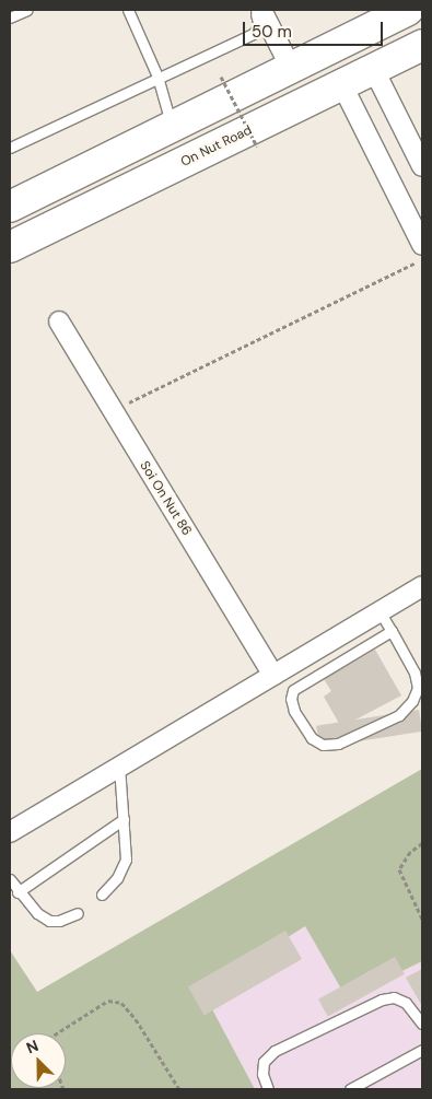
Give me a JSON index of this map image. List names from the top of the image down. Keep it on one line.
{"streets":{"main road":["On Nut Road"],"street":["Soi On Nut 86"]},"scale_bar":"50 m","north":"top left"}
